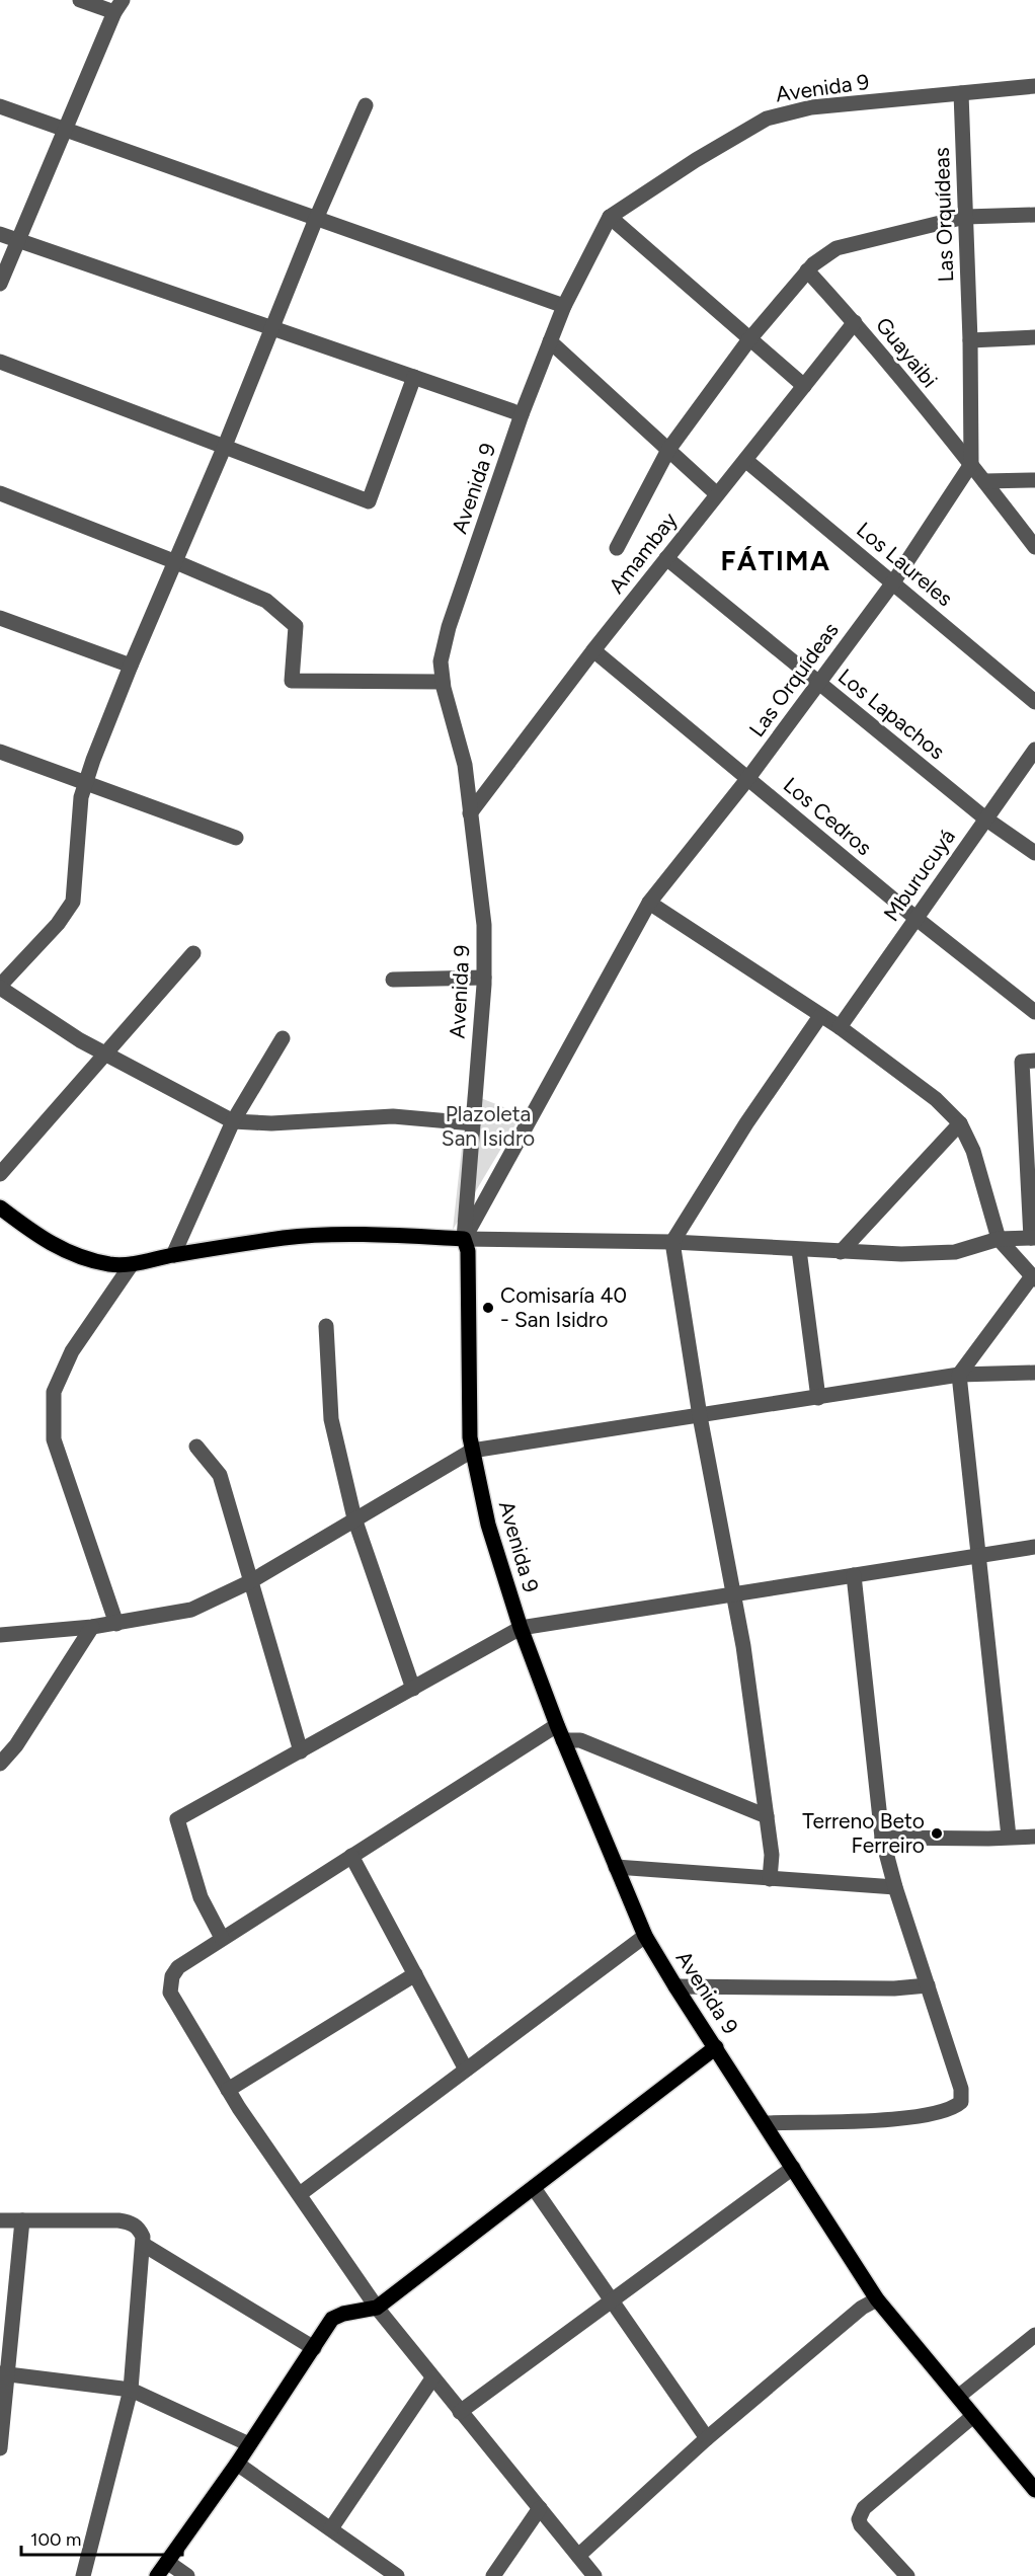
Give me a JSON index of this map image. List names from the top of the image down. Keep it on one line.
{"streets":{"main road":["Avenida 9"],"street":["Las Orquídeas","Guayaibi","Amambay","Los Laureles","Los Lapachos","Los Cedros","Mburucuyá"]},"crossings":[["Avenida 9","Las Orquídeas"],["Avenida 9","Amambay"],["Las Orquídeas","Guayaibi"],["Las Orquídeas","Los Laureles"],["Las Orquídeas","Los Lapachos"],["Las Orquídeas","Los Cedros"],["Guayaibi","Amambay"],["Amambay","Los Laureles"],["Amambay","Los Lapachos"],["Amambay","Los Cedros"],["Los Lapachos","Mburucuyá"],["Los Cedros","Mburucuyá"]],"districts":["FÁTIMA"],"parks":["Plazoleta San Isidro"],"places":["Comisaría 40 - San Isidro","Terreno Beto Ferreiro"],"scale_bar":"100 m"}
